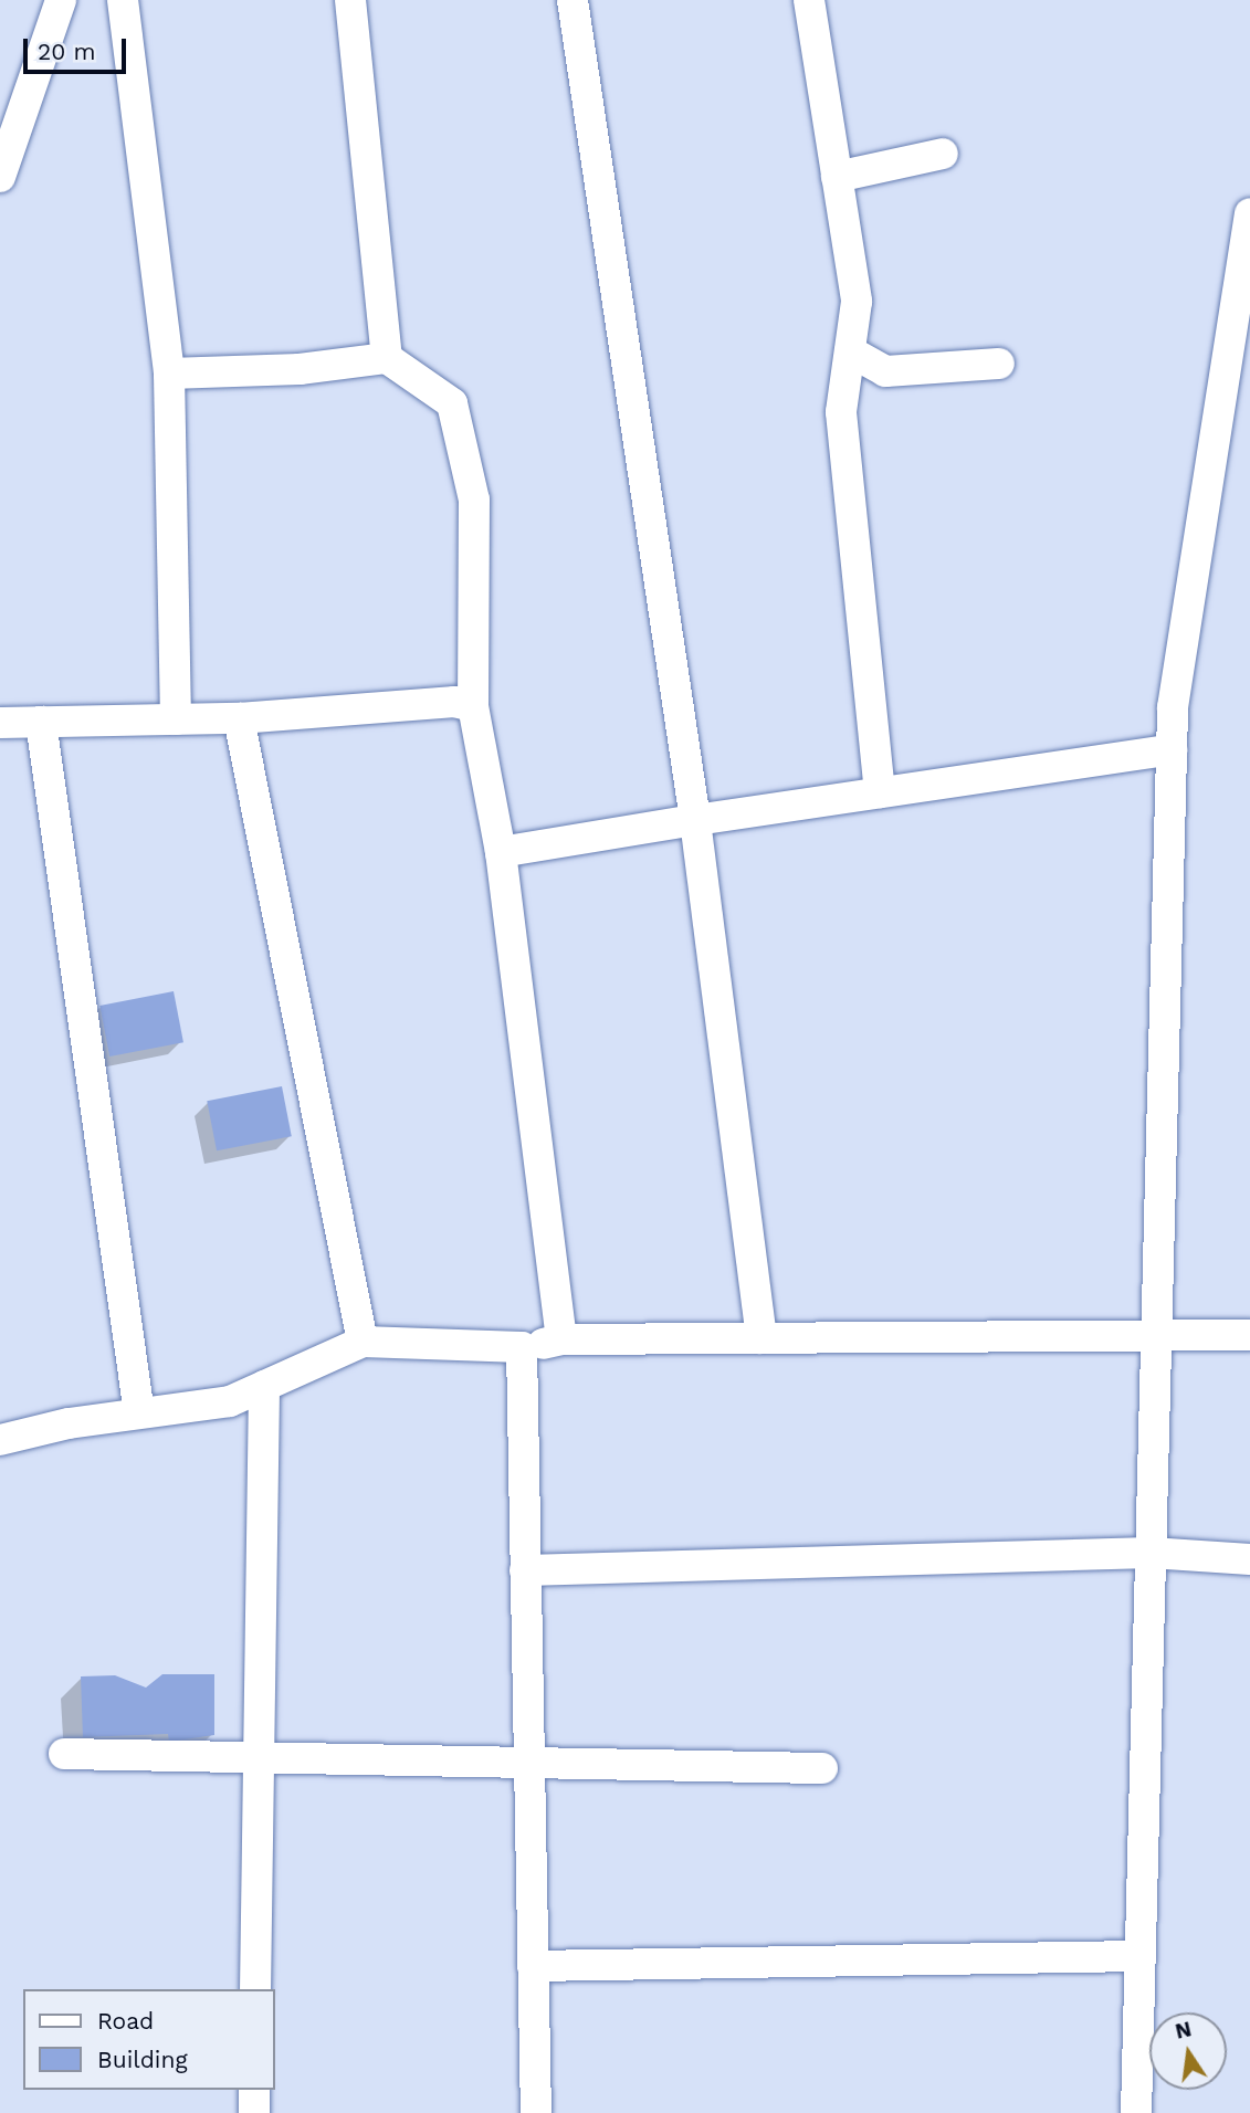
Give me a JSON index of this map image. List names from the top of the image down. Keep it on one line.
{"legend":["Road","Building"],"scale_bar":"20 m","north":"top"}
